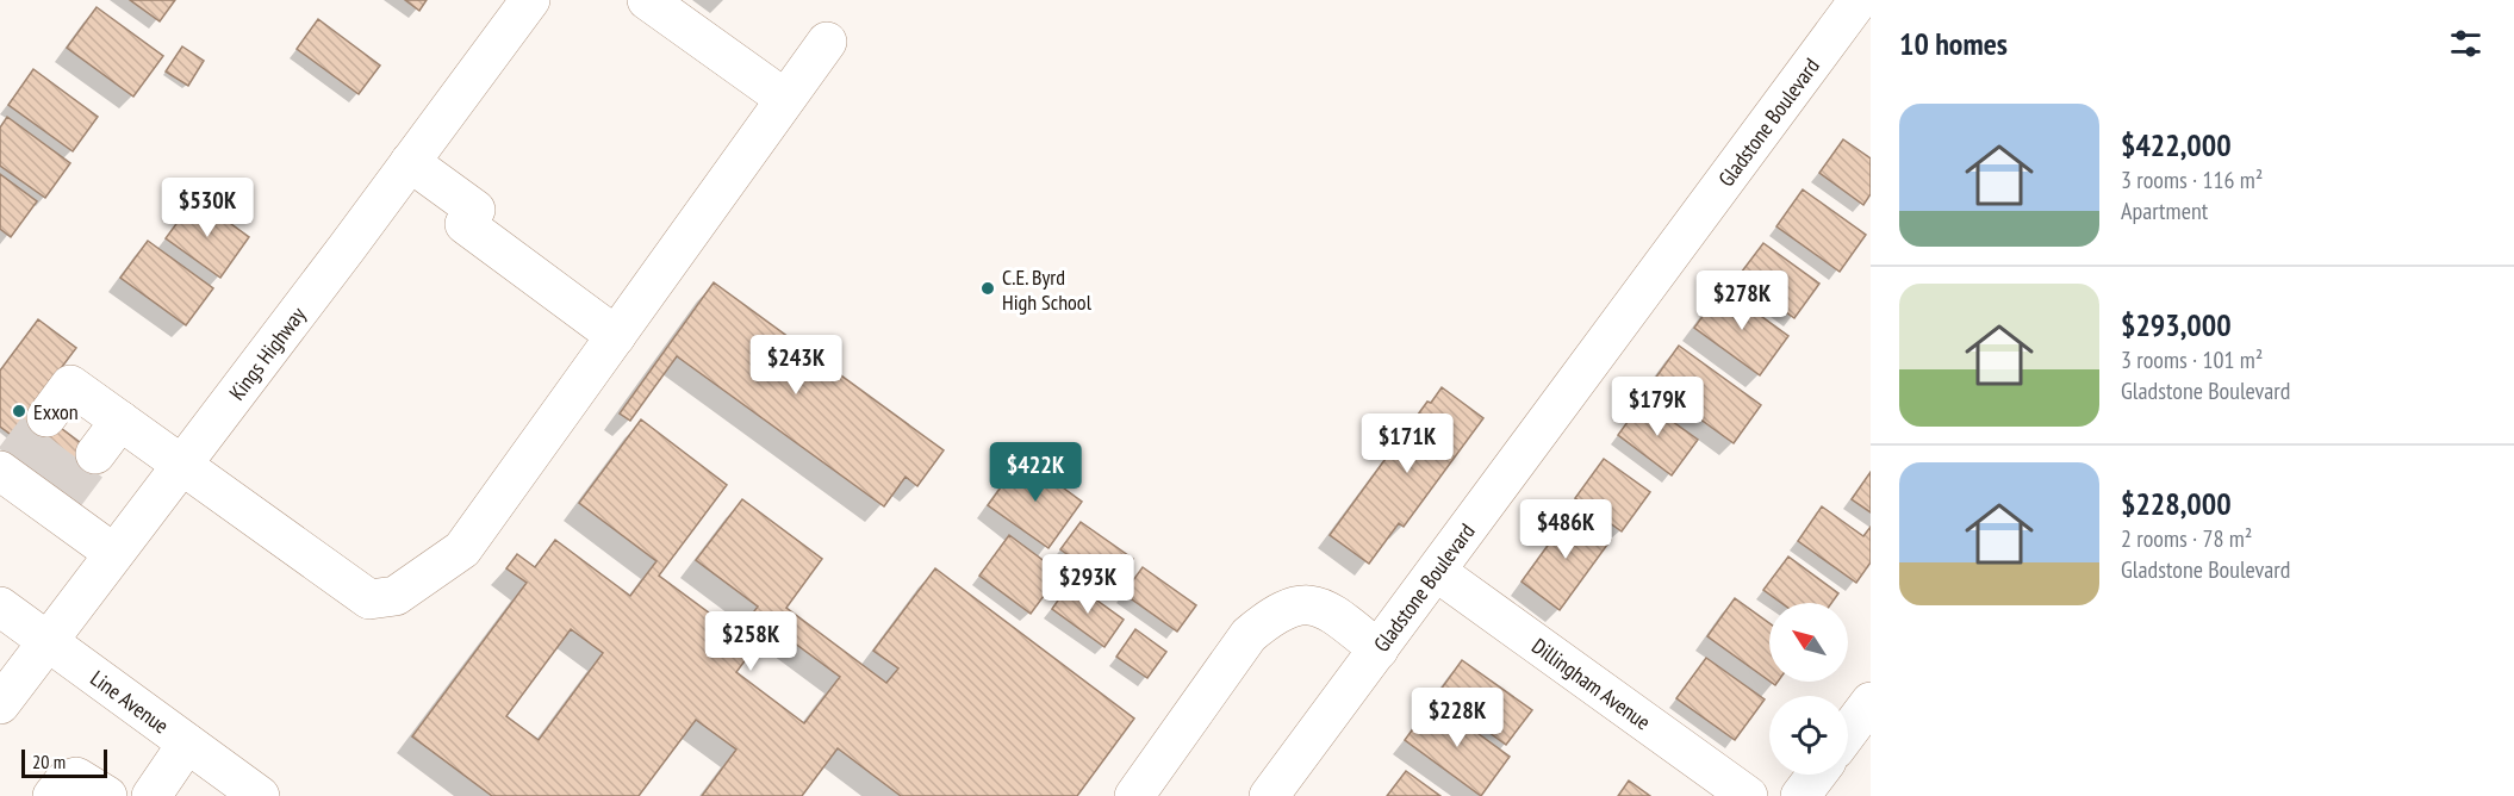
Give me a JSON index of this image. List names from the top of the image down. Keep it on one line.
{"streets":{"street":["Gladstone Boulevard","Kings Highway","Dillingham Avenue","Line Avenue"]},"crossings":[["Gladstone Boulevard","Dillingham Avenue"],["Kings Highway","Line Avenue"]],"places":["C.E. Byrd High School","Exxon"],"scale_bar":"20 m","north":"top left","page":{"heading":"10 homes","list":[{"name":"$422,000","note":"3 rooms · 116 m² · Apartment"},{"name":"$293,000","note":"3 rooms · 101 m² · Gladstone Boulevard"},{"name":"$228,000","note":"2 rooms · 78 m² · Gladstone Boulevard"}],"price":["$530K","$278K","$243K","$179K","$171K","$422K","$486K","$293K","$258K","$228K"],"scale":"20 m"}}
